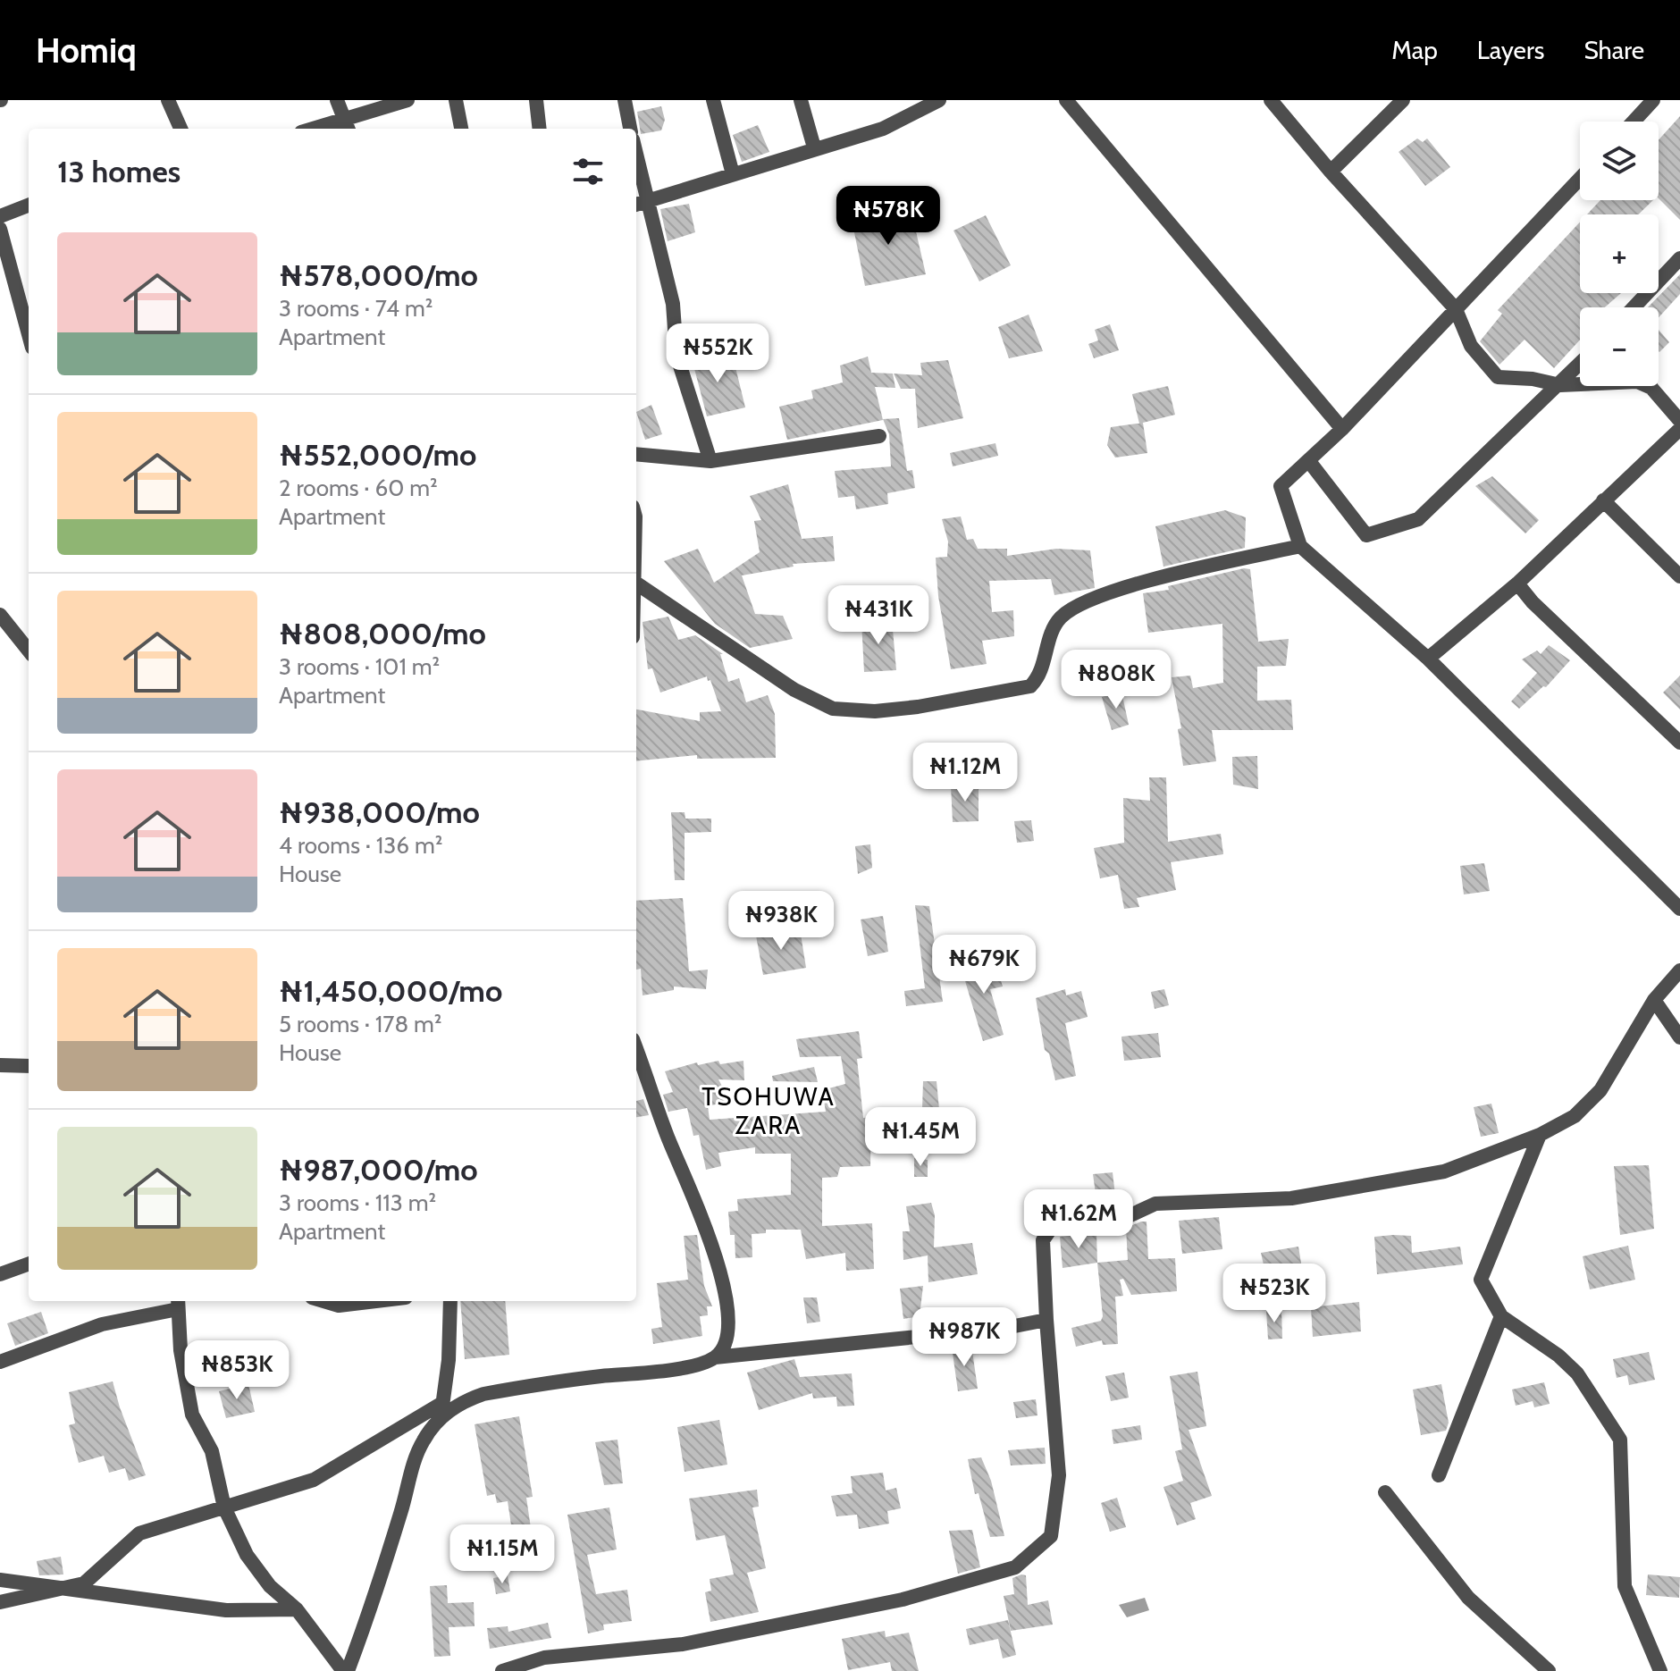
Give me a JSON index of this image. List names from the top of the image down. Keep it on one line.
{"districts":["TSOHUWA ZARA"],"page":{"header":"Homiq","nav":["Map","Layers","Share"],"map_buttons":["+","−"],"heading":"13 homes","price":["₦578K","₦552K","₦431K","₦808K","₦1.12M","₦938K","₦679K","₦1.45M","₦1.62M","₦523K","₦987K","₦853K","₦1.15M"],"list":[{"name":"₦578,000/mo","note":"3 rooms · 74 m² · Apartment"},{"name":"₦552,000/mo","note":"2 rooms · 60 m² · Apartment"},{"name":"₦808,000/mo","note":"3 rooms · 101 m² · Apartment"},{"name":"₦938,000/mo","note":"4 rooms · 136 m² · House"},{"name":"₦1,450,000/mo","note":"5 rooms · 178 m² · House"},{"name":"₦987,000/mo","note":"3 rooms · 113 m² · Apartment"}]}}
